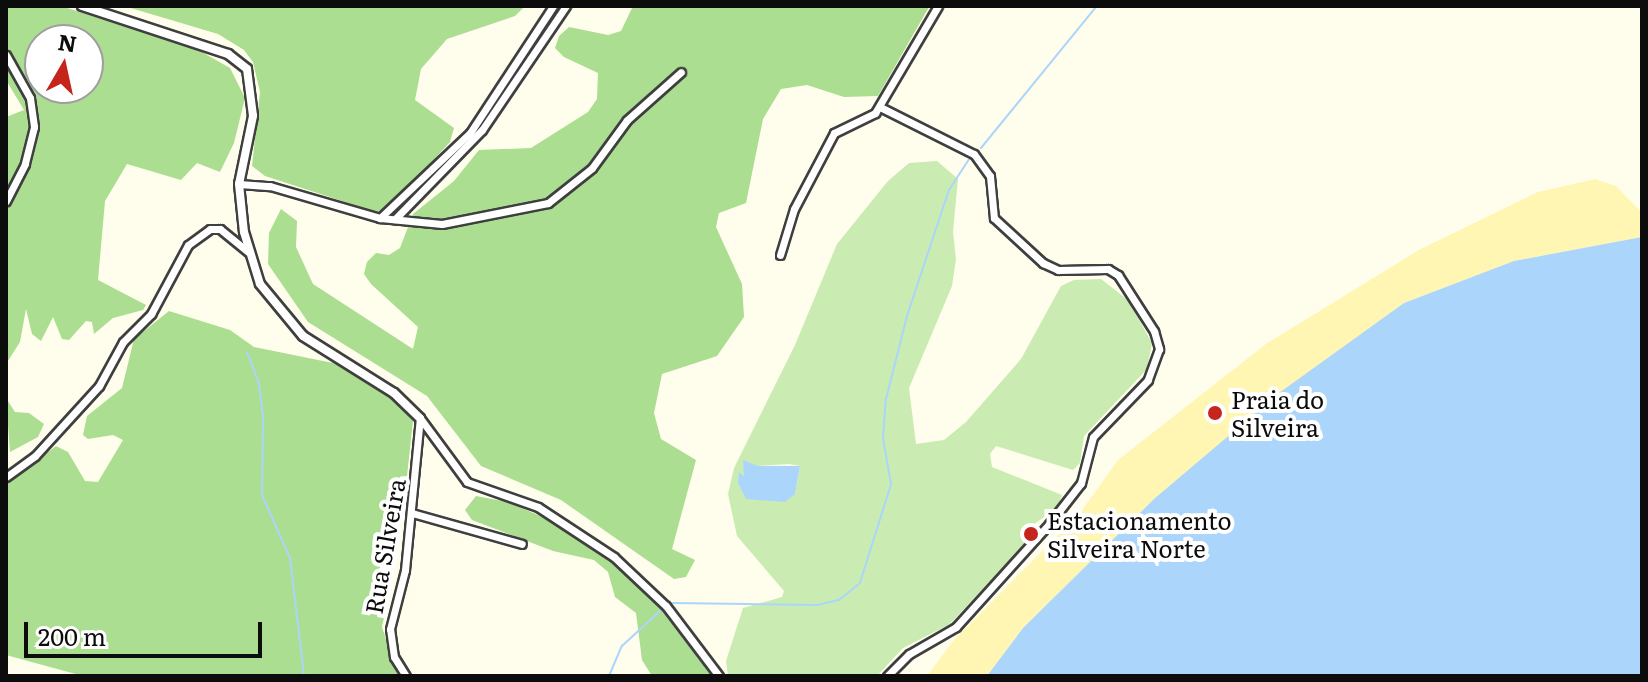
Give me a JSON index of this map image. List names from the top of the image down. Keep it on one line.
{"streets":{"street":["Rua Silveira"]},"places":["Praia do Silveira","Estacionamento Silveira Norte"],"scale_bar":"200 m","north":"top"}
